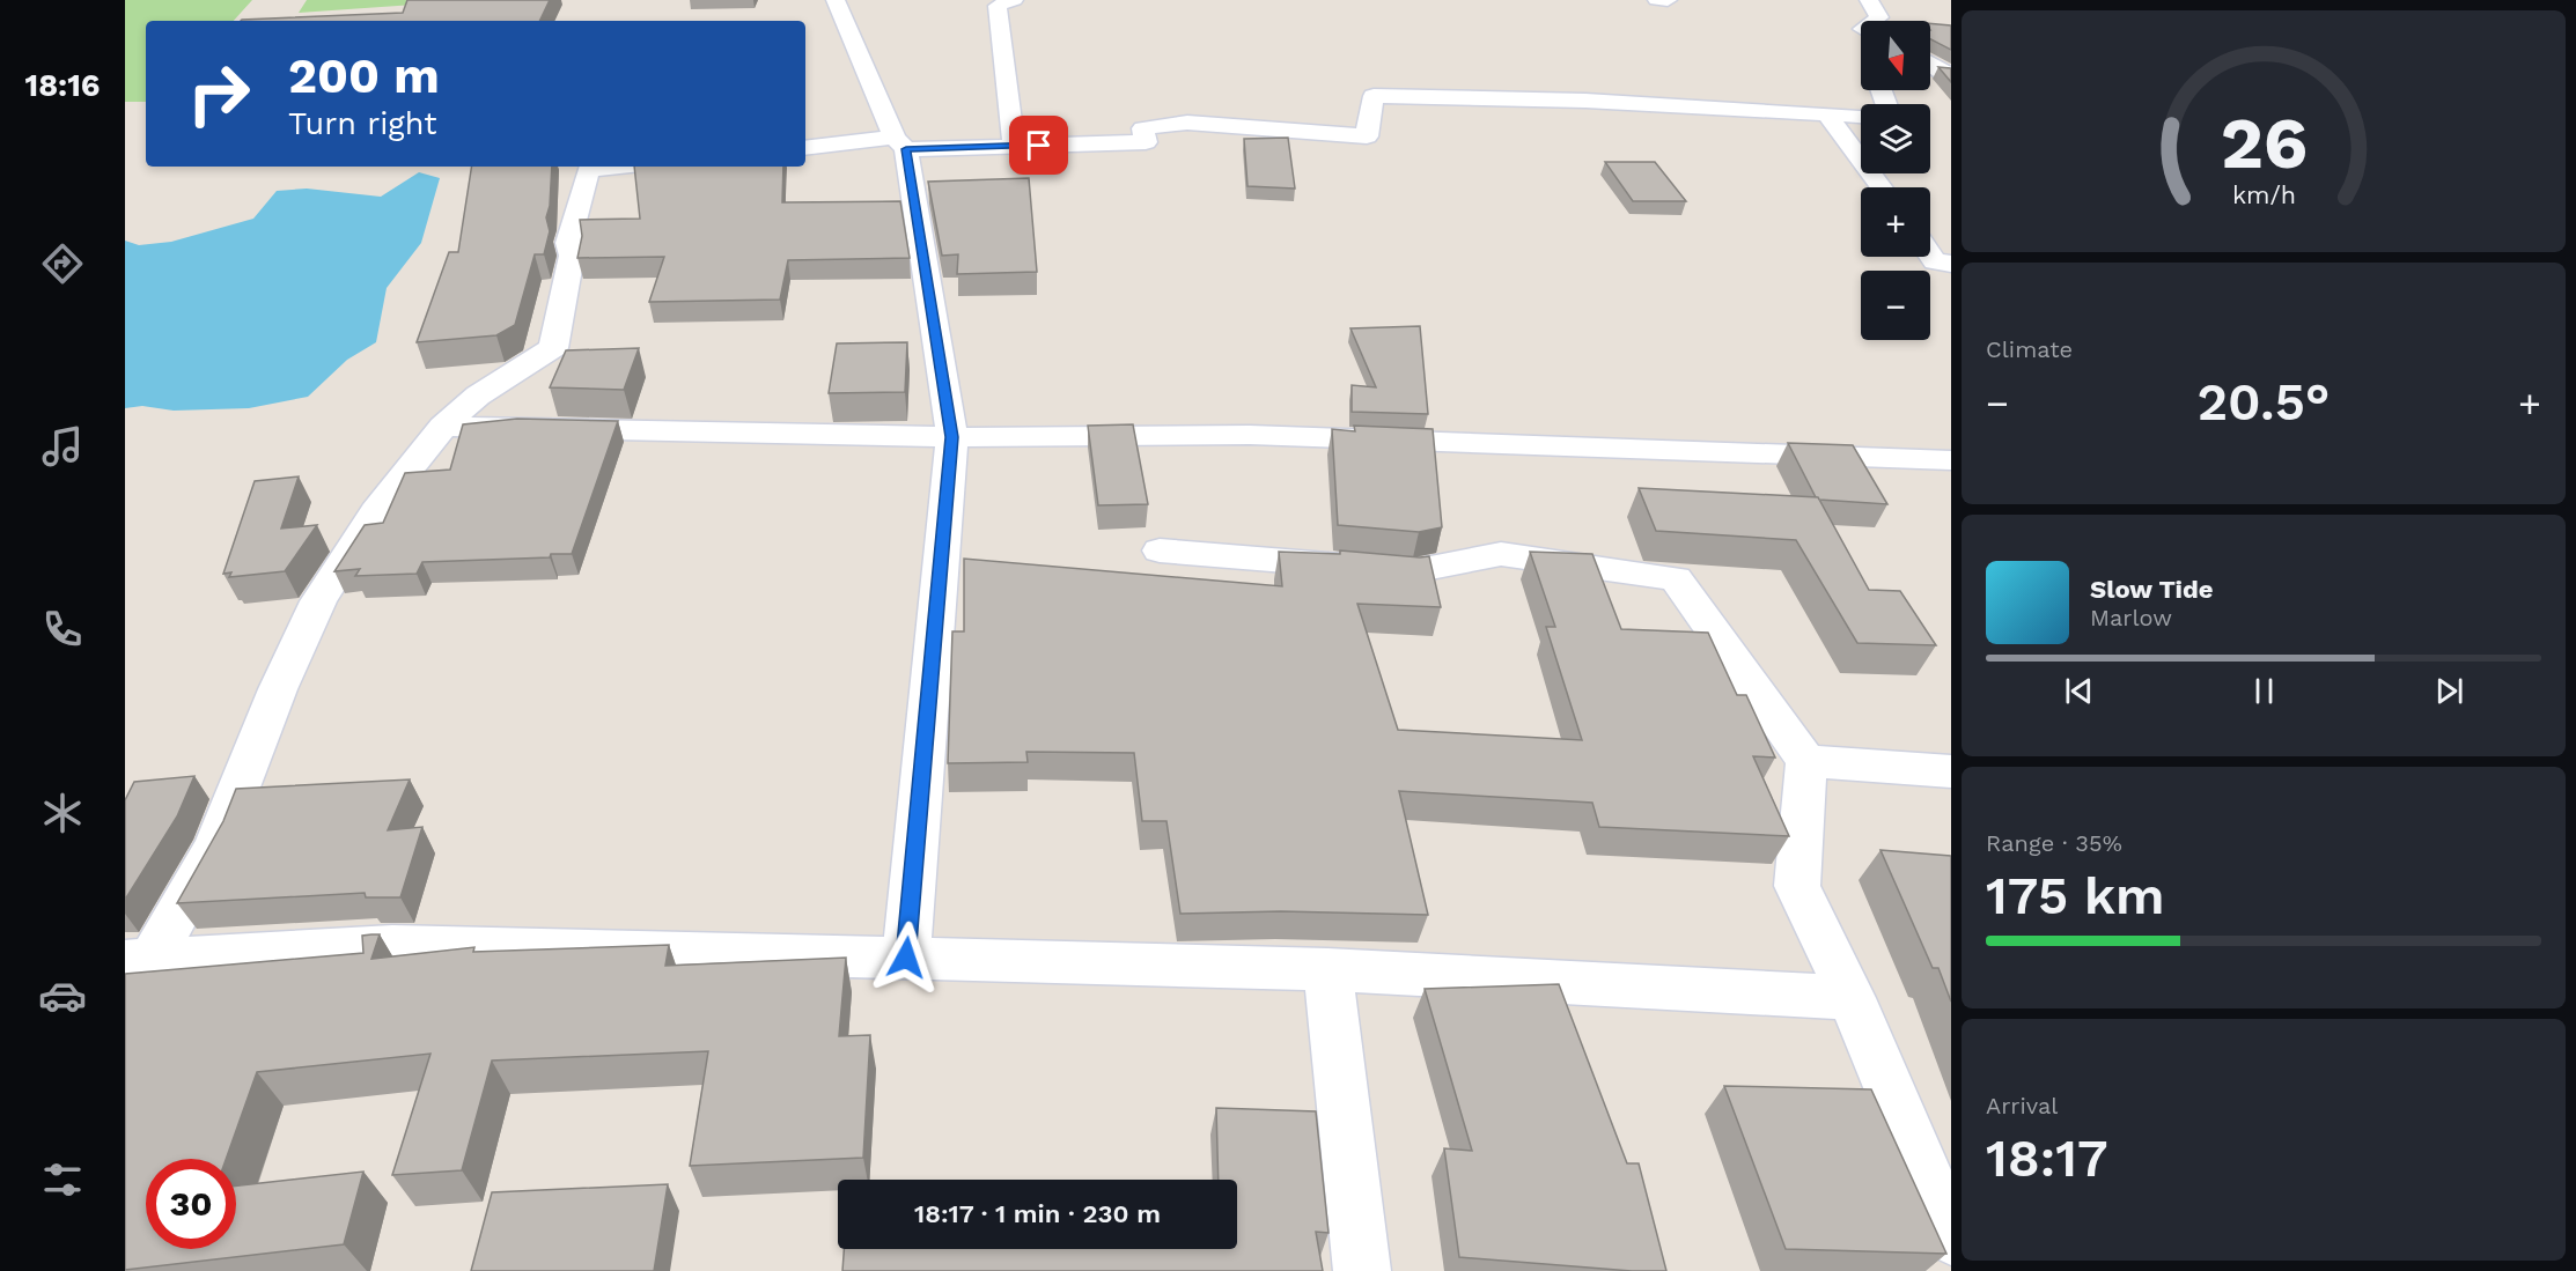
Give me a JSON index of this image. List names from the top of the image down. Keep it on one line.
{"north":"bottom","page":{"tabs":"18:16","map_buttons":["+","−"],"turn":["200 m","Turn right"],"tile":["Climate",["Range · 35%","175 km"],["Arrival","18:17"]],"heat":["−","20.5°","+"],"song":["Slow Tide","Marlow"],"limit":"30","trip":"18:17 · 1 min · 230 m","gauge":["26","km/h"]}}
